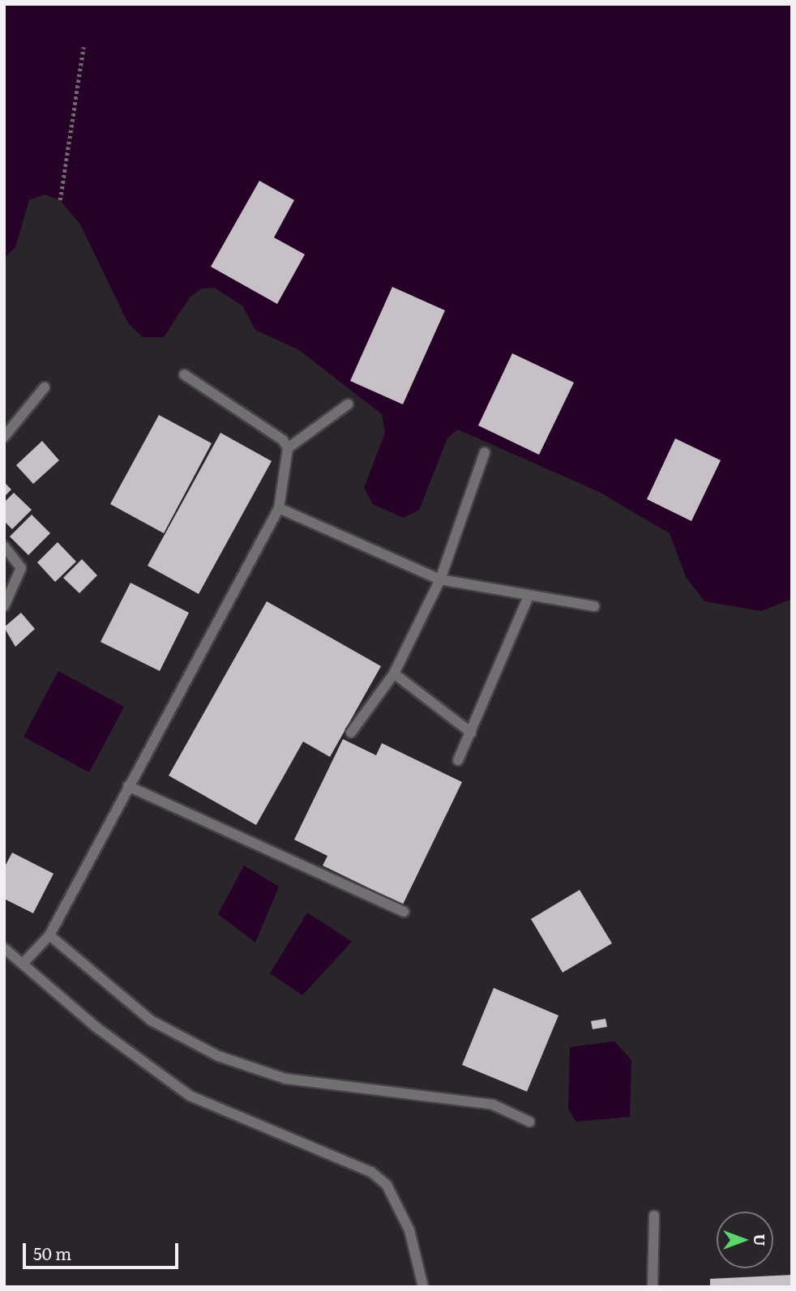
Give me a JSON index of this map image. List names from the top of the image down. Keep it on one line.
{"scale_bar":"50 m","north":"right"}
